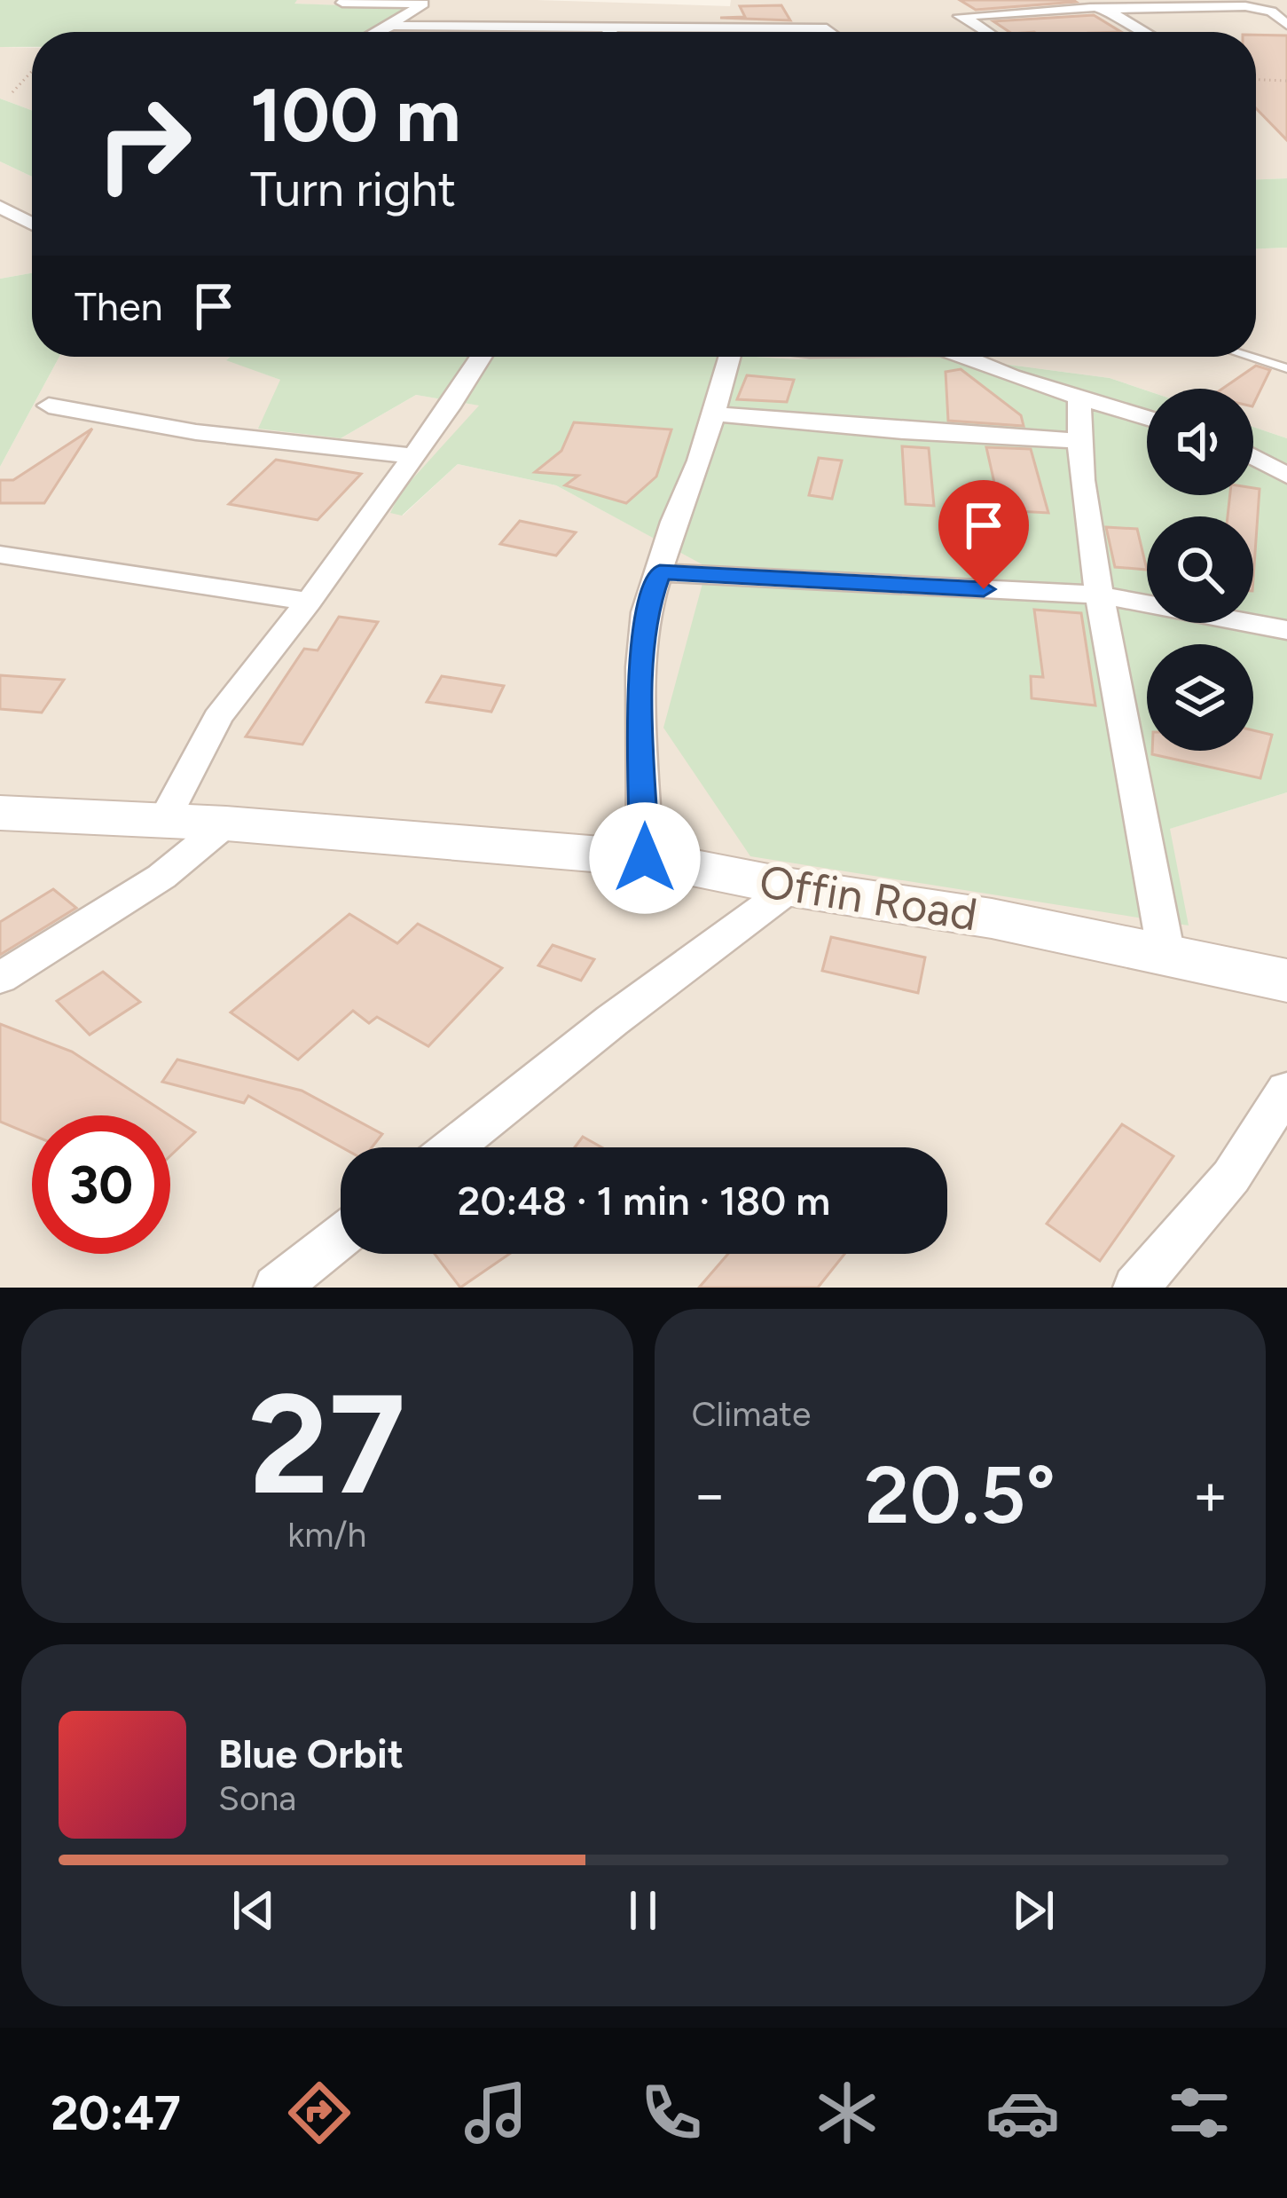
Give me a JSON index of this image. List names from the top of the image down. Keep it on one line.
{"streets":{"street":["Offin Road"]},"page":{"turn":["100 m","Turn right"],"then":"Then","limit":"30","trip":"20:48 · 1 min · 180 m","tile":[["27","km/h"],"Climate"],"heat":["−","20.5°","+"],"song":["Blue Orbit","Sona"],"tabs":"20:47"}}
